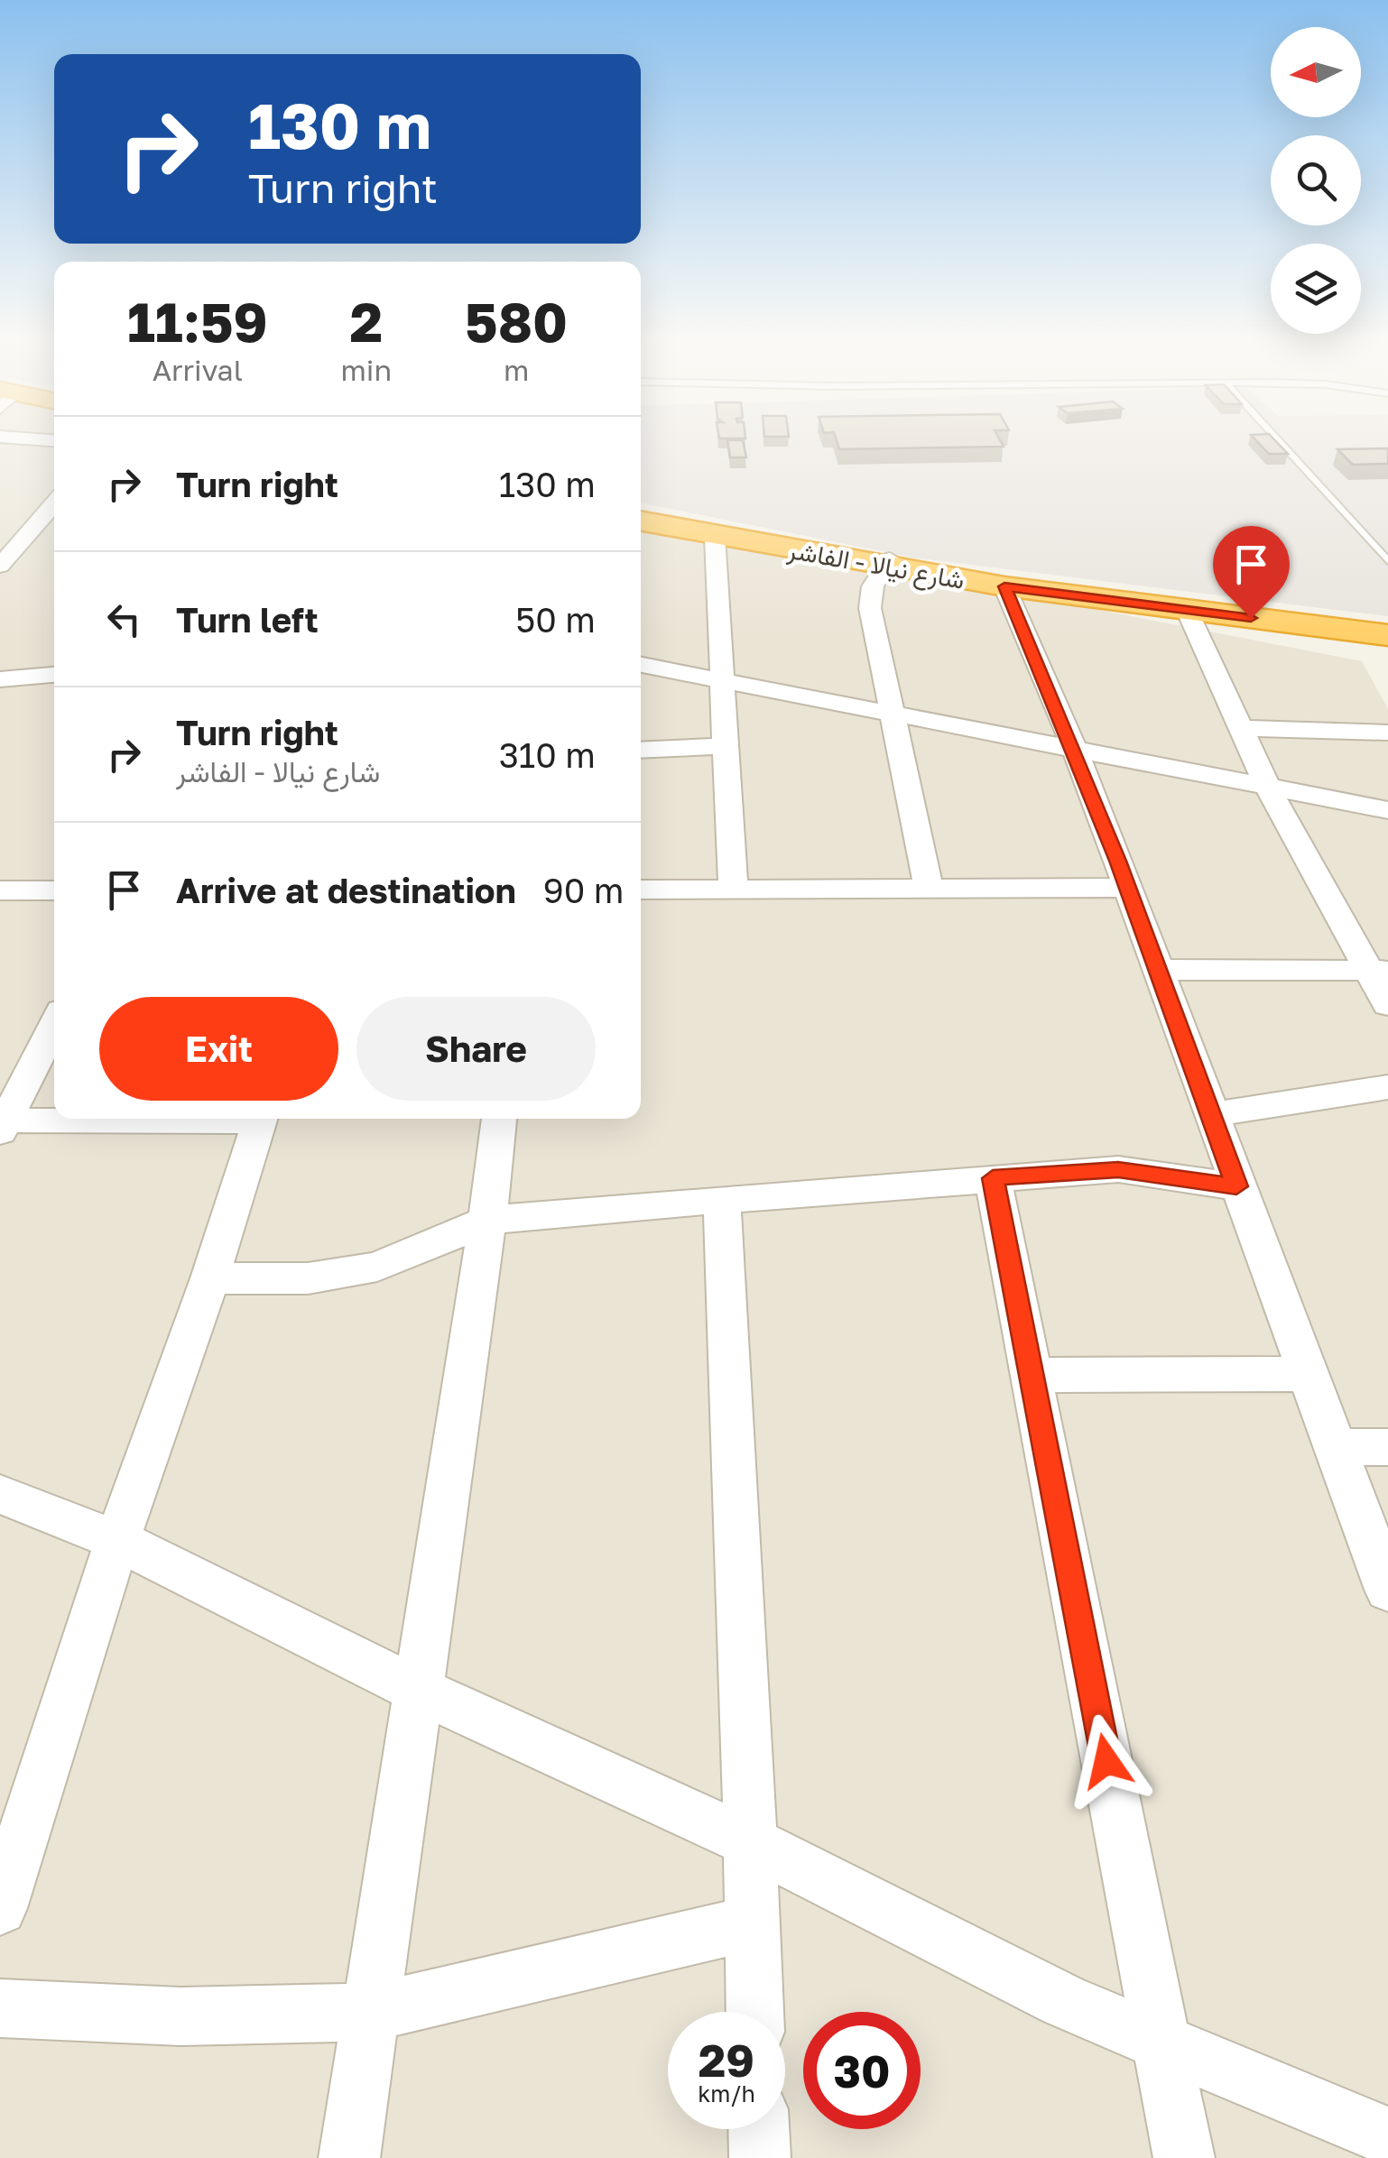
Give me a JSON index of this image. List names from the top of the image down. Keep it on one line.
{"streets":{"highway":["شارع نيالا - الفاشر"]},"north":"left","page":{"turn":["130 m","Turn right"],"eta":["11:59","Arrival","2","min","580","m"],"list":[{"name":"Turn right","value":"130 m"},{"name":"Turn left","value":"50 m"},{"name":"Turn right","note":"شارع نيالا - الفاشر","value":"310 m"},{"name":"Arrive at destination","value":"90 m"}],"buttons":["Exit","Share"],"speed":"29 km/h","limit":"30"}}
